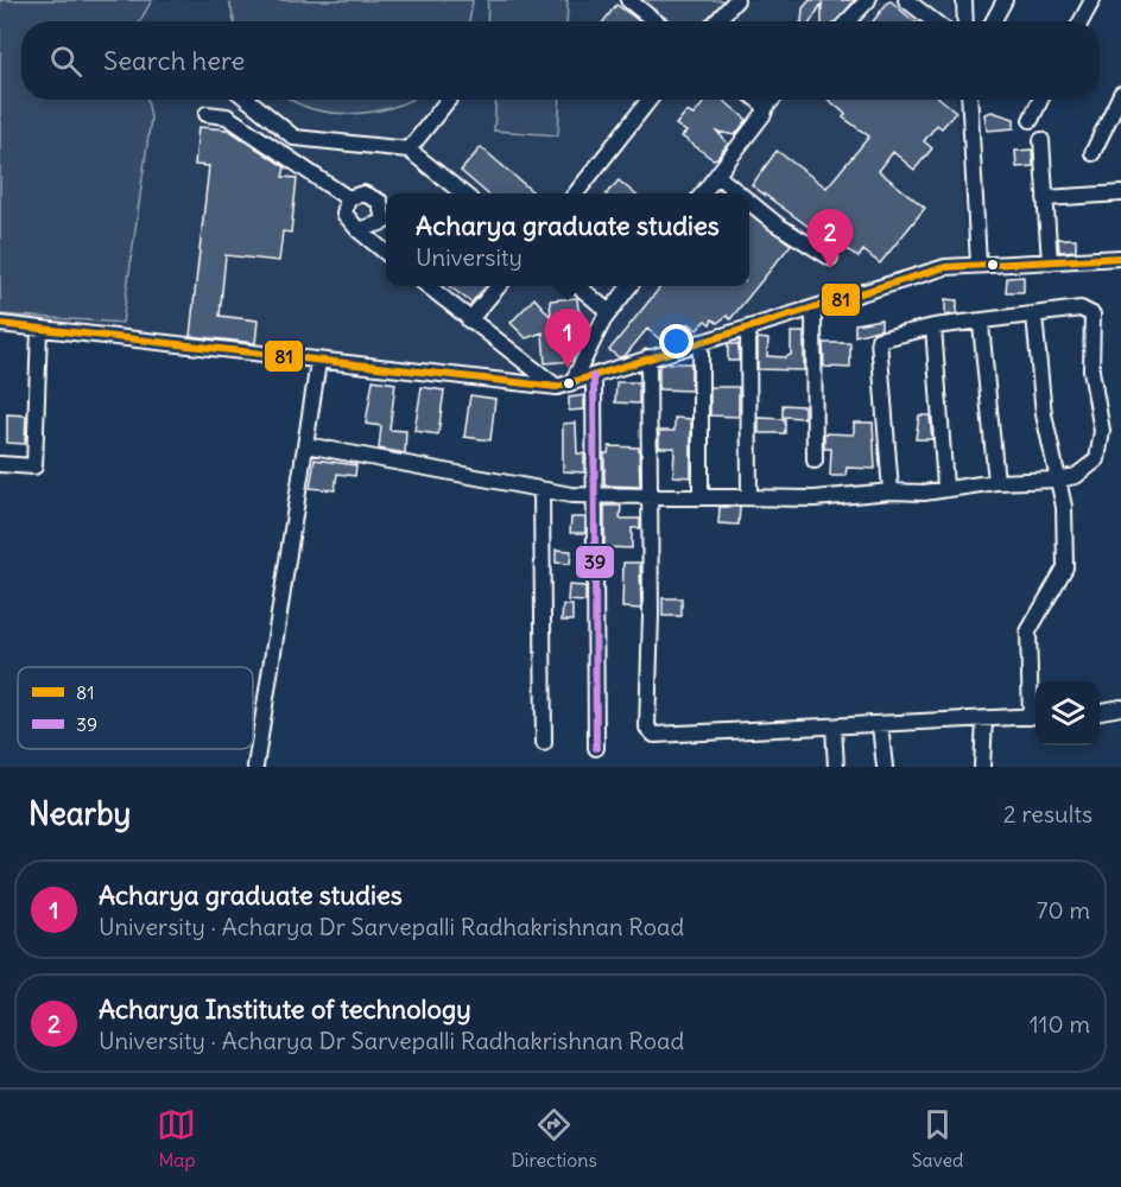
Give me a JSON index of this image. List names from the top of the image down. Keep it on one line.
{"lines":["transit line 81","transit line 39"],"legend":["81","39"],"page":{"search":"Search here","popup":["Acharya graduate studies","University"],"pins":["2","1"],"heading":["Nearby","2 results"],"list":[{"mark":"1","name":"Acharya graduate studies","note":"University · Acharya Dr Sarvepalli Radhakrishnan Road","value":"70 m"},{"mark":"2","name":"Acharya Institute of technology","note":"University · Acharya Dr Sarvepalli Radhakrishnan Road","value":"110 m"}],"nav":["Map","Directions","Saved"]}}
